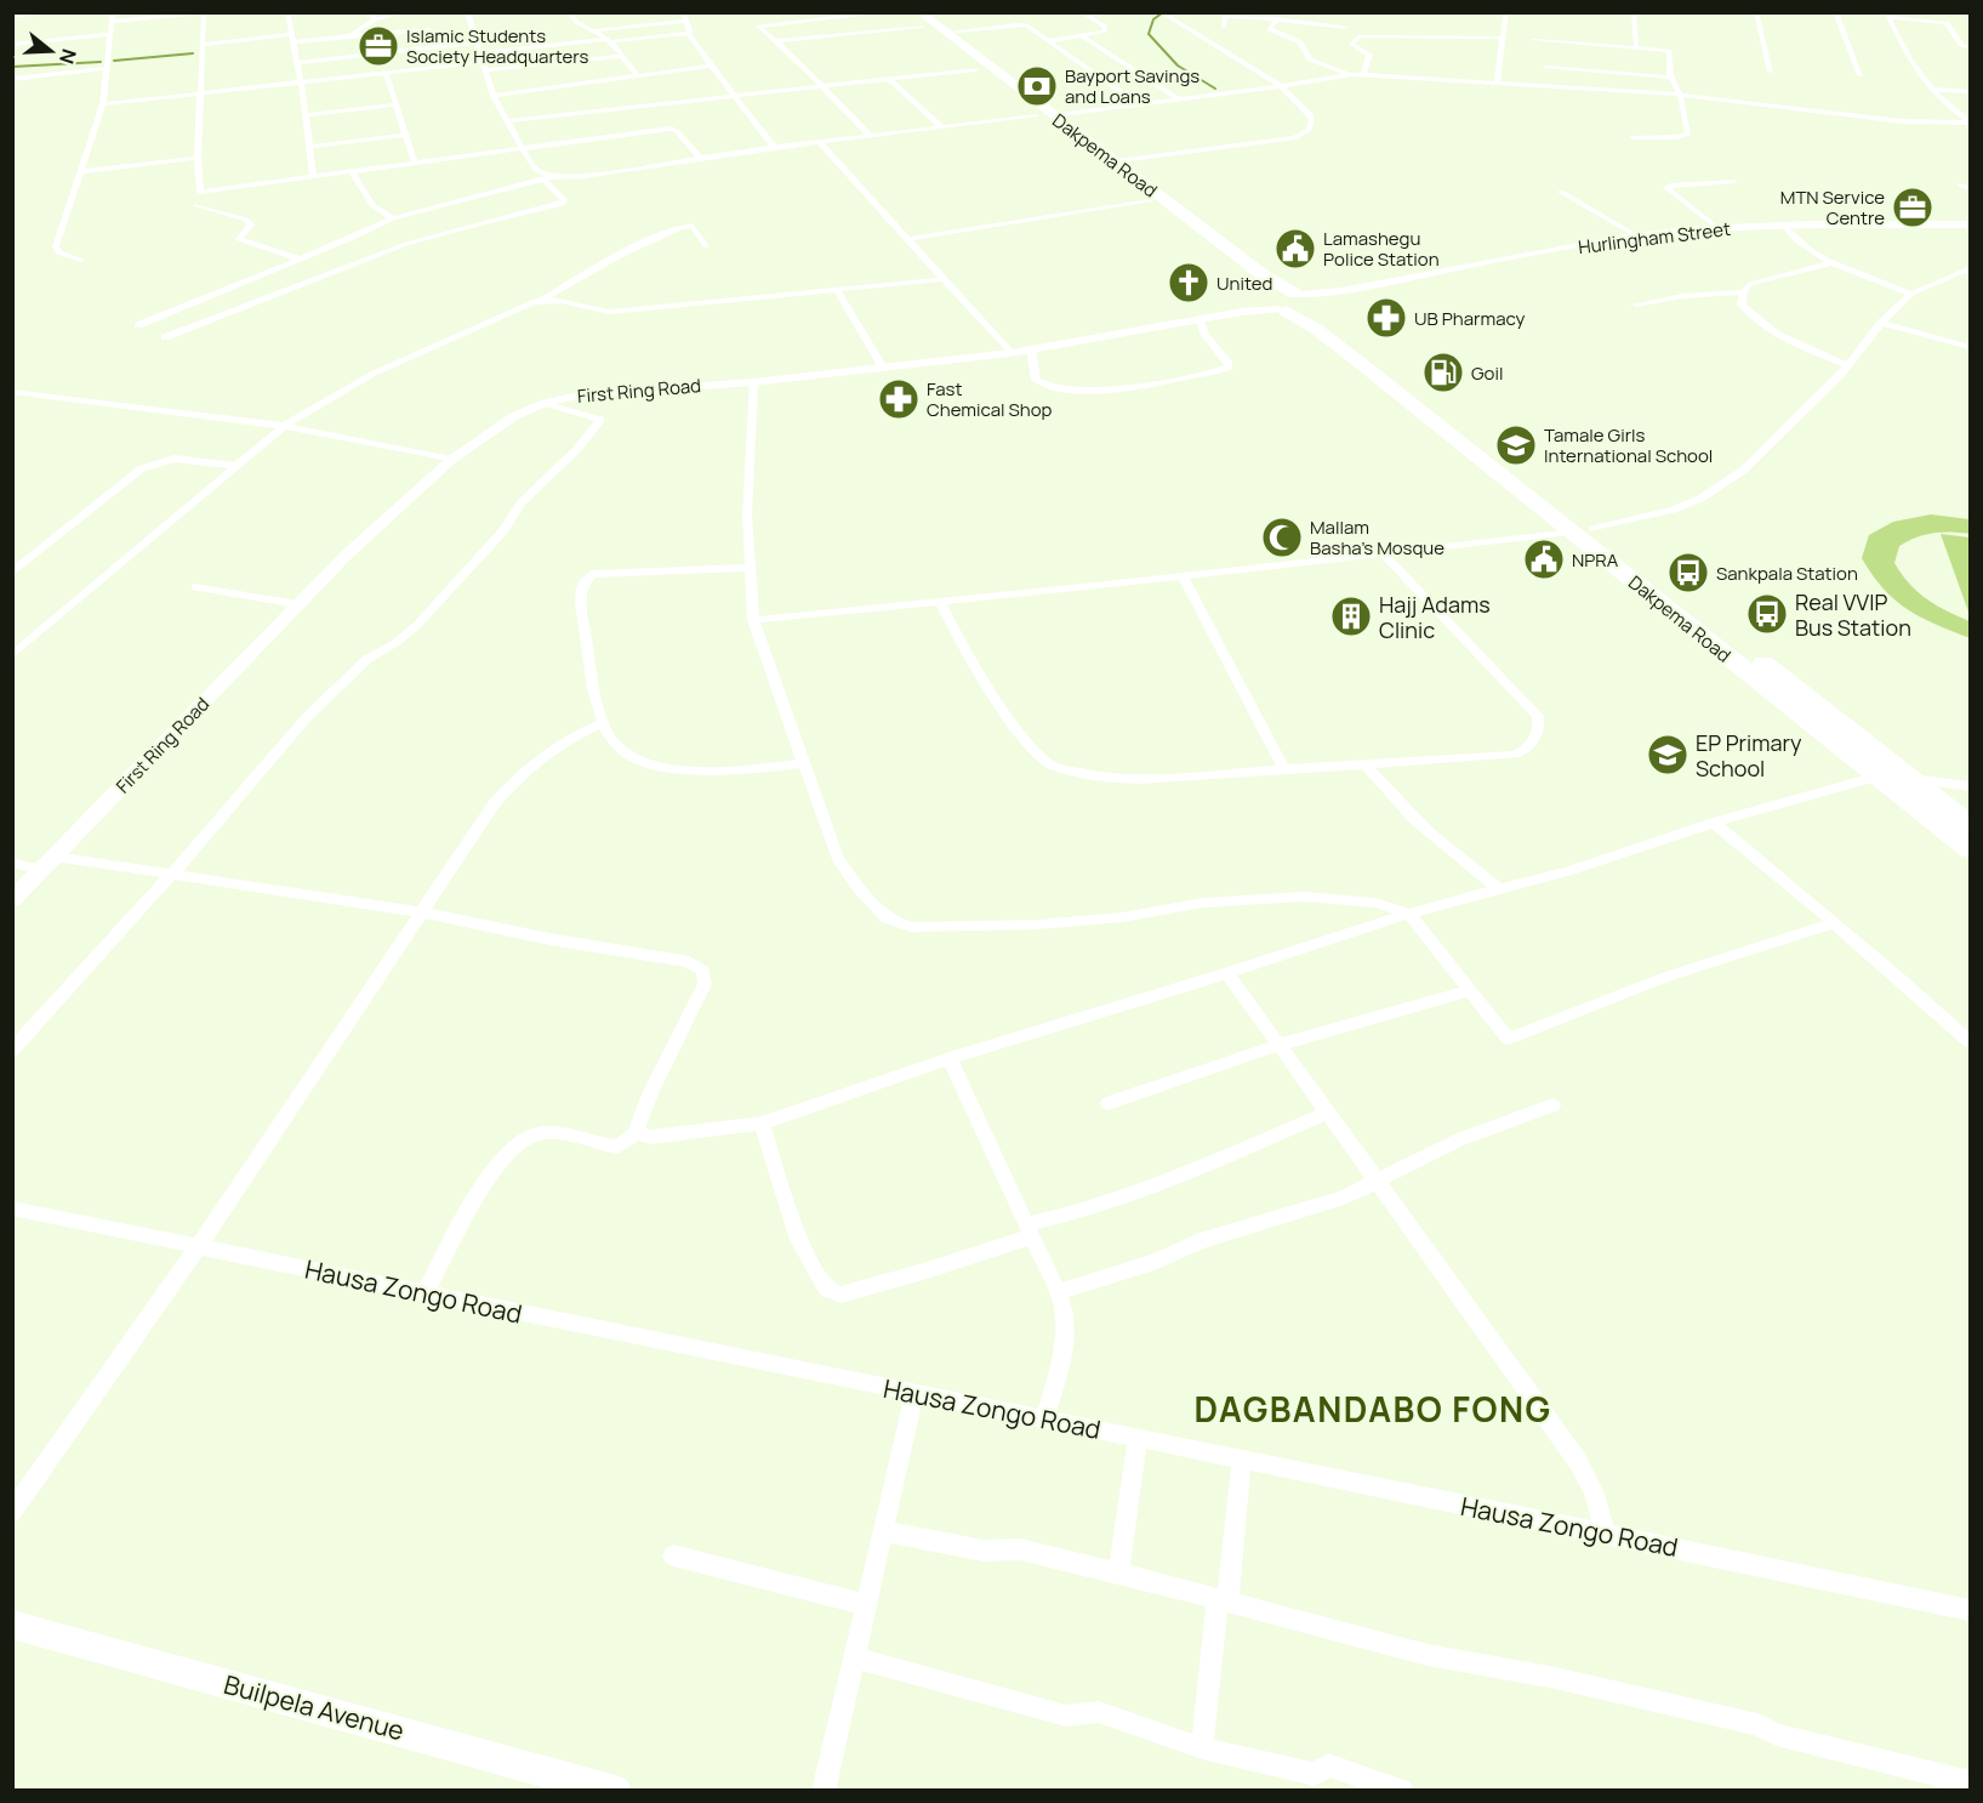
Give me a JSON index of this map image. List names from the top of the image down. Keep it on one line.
{"streets":{"highway":["Dakpema Road"],"street":["Hurlingham Street","First Ring Road","Hausa Zongo Road","Builpela Avenue"]},"crossings":[["Dakpema Road","Hurlingham Street"],["Dakpema Road","First Ring Road"],["Hurlingham Street","First Ring Road"]],"districts":["DAGBANDABO FONG"],"places":{"office":["Islamic Students Society Headquarters","MTN Service Centre"],"bank":["Bayport Savings and Loans"],"public building":["Lamashegu Police Station","NPRA"],"church":["United"],"pharmacy":["UB Pharmacy","Fast Chemical Shop"],"fuel station":["Goil"],"school or university":["Tamale Girls International School","EP Primary School"],"mosque":["Mallam Basha's Mosque"],"bus stop":["Sankpala Station","Real VVIP Bus Station"],"building":["Hajj Adams Clinic"]},"north":"right"}
